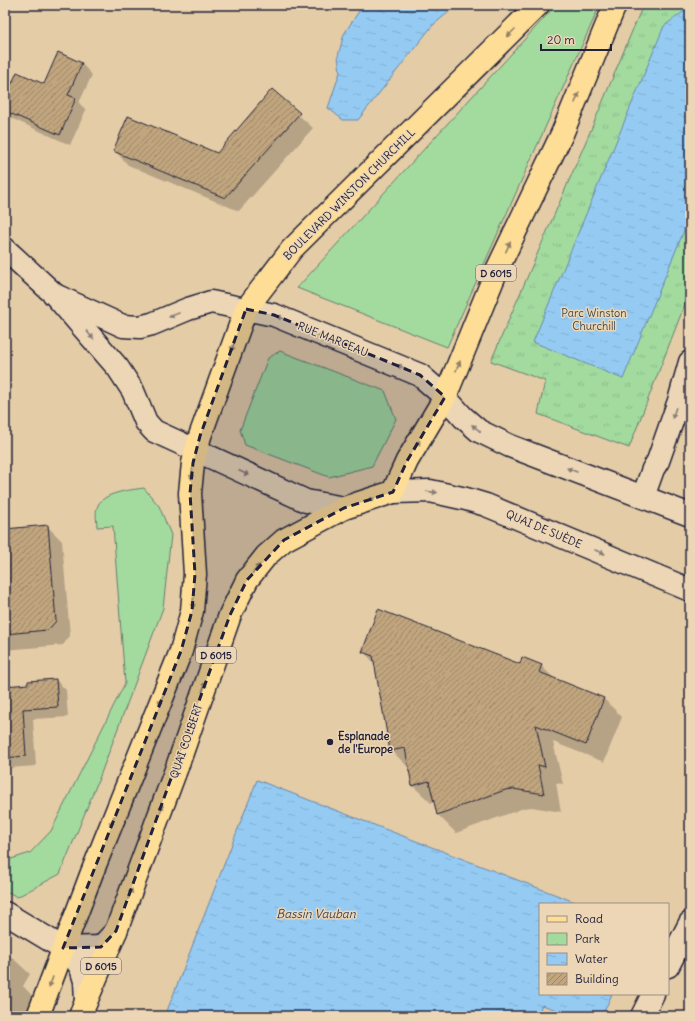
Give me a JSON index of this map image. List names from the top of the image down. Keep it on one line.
{"streets":{"main road":["BOULEVARD WINSTON CHURCHILL","D 6015","RUE MARCEAU","QUAI DE SUÈDE","QUAI COLBERT"]},"crossings":[["BOULEVARD WINSTON CHURCHILL","D 6015"],["BOULEVARD WINSTON CHURCHILL","RUE MARCEAU"],["D 6015","RUE MARCEAU"],["D 6015","QUAI DE SUÈDE"]],"one_way":["QUAI COLBERT"],"water":["Bassin Vauban"],"parks":["Parc Winston Churchill"],"places":["Esplanade de l'Europe"],"legend":["Road","Park","Water","Building"],"scale_bar":"20 m"}
